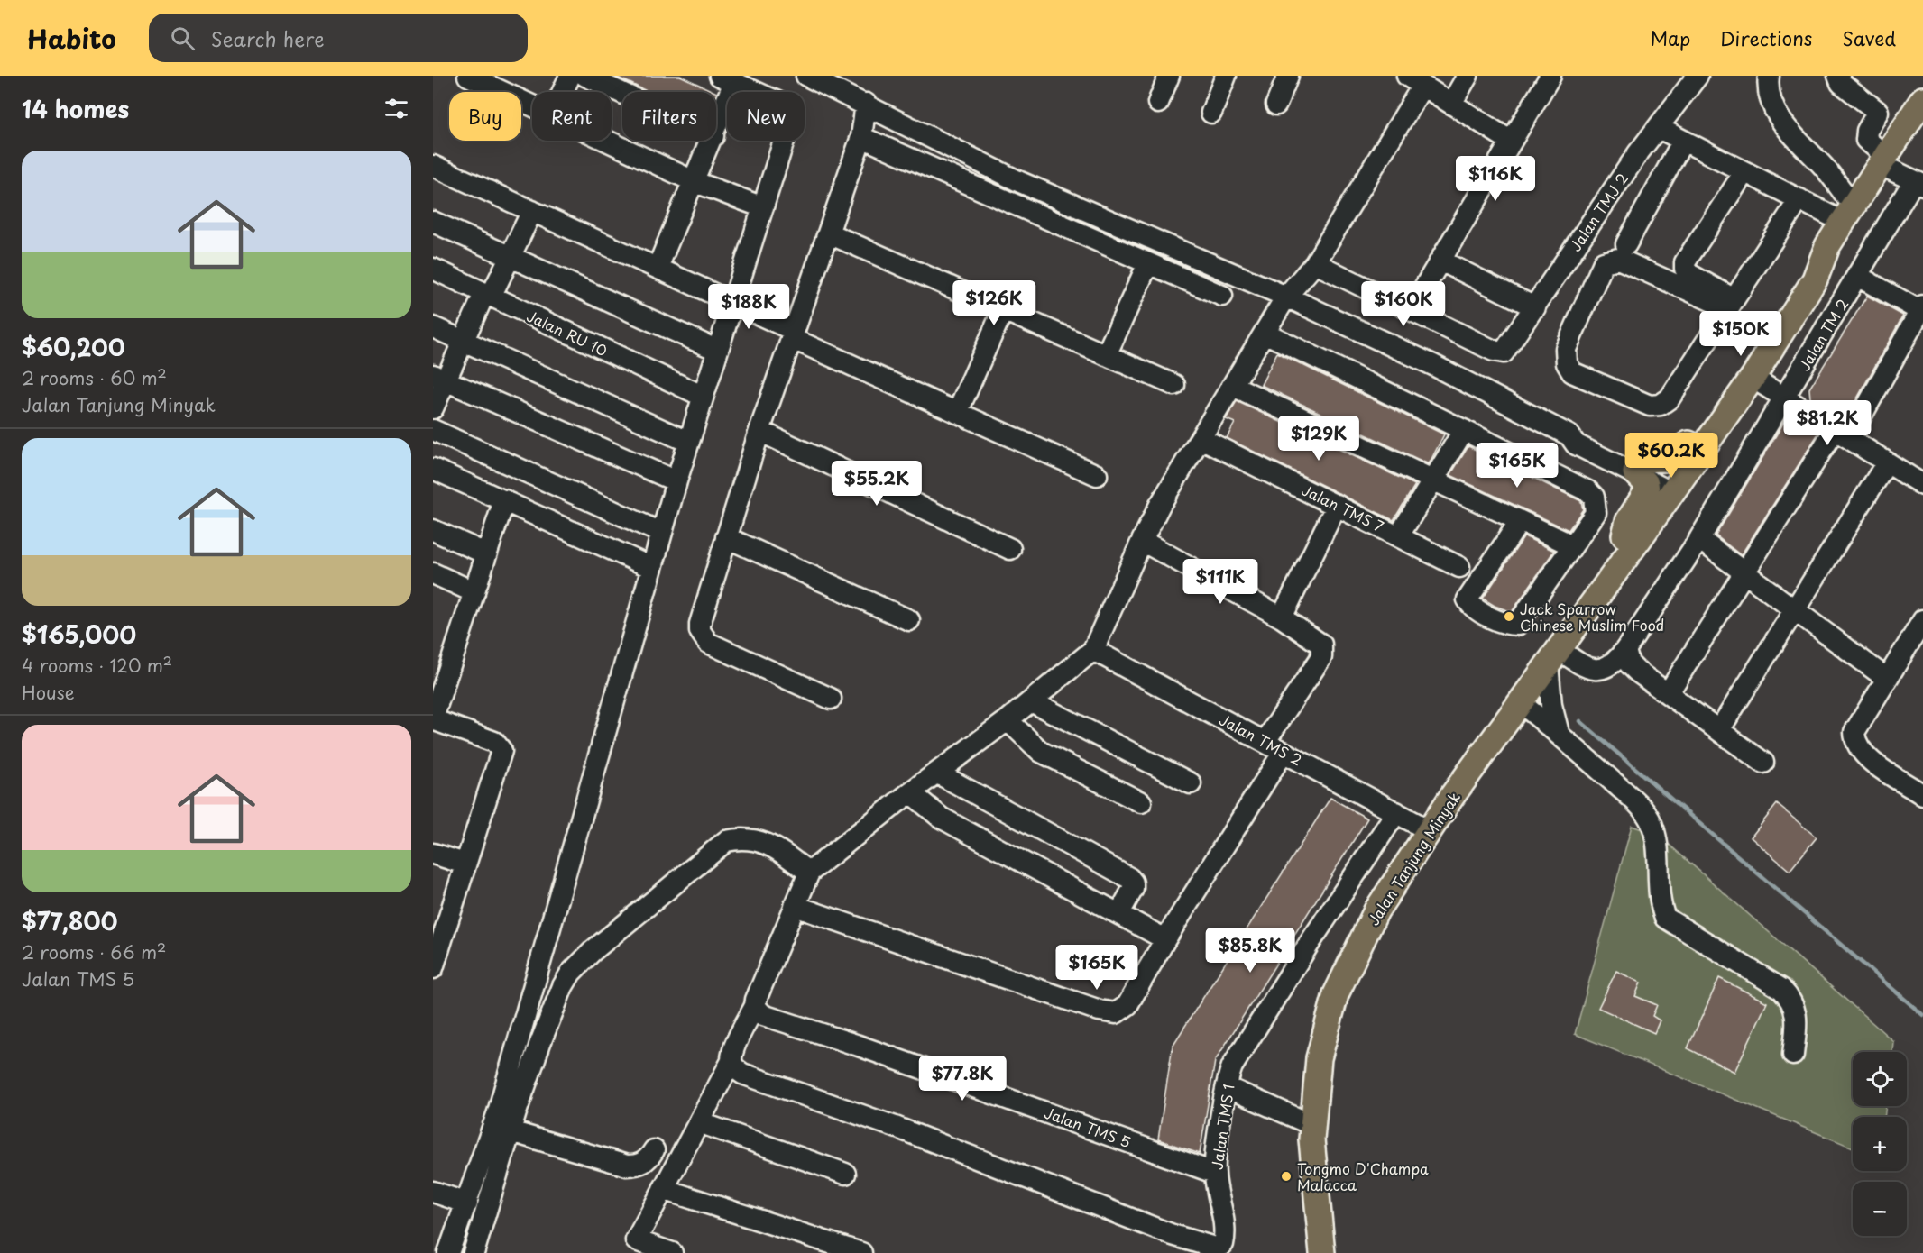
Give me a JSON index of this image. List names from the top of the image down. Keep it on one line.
{"streets":{"main road":["Jalan Tanjung Minyak"],"street":["Jalan TMJ 2","Jalan RU 10","Jalan TM 2","Jalan TMS 7","Jalan TMS 2","Jalan TMS 5","Jalan TMS 1"]},"crossings":[["Jalan TM 2","Jalan Tanjung Minyak"],["Jalan TMS 2","Jalan Tanjung Minyak"],["Jalan TMS 2","Jalan TMS 1"],["Jalan TMS 5","Jalan TMS 1"]],"places":["Jack Sparrow Chinese Muslim Food","Tongmo D'Champa Malacca"],"page":{"header":"Habito","search":"Search here","nav":["Map","Directions","Saved"],"heading":"14 homes","chip":["Buy","Rent","Filters","New"],"list":[{"name":"$60,200","note":"2 rooms · 60 m² · Jalan Tanjung Minyak"},{"name":"$165,000","note":"4 rooms · 120 m² · House"},{"name":"$77,800","note":"2 rooms · 66 m² · Jalan TMS 5"}],"price":["$116K","$126K","$160K","$188K","$150K","$81.2K","$129K","$60.2K","$165K","$55.2K","$111K","$85.8K","$165K","$77.8K"],"map_buttons":["+","−"]}}
